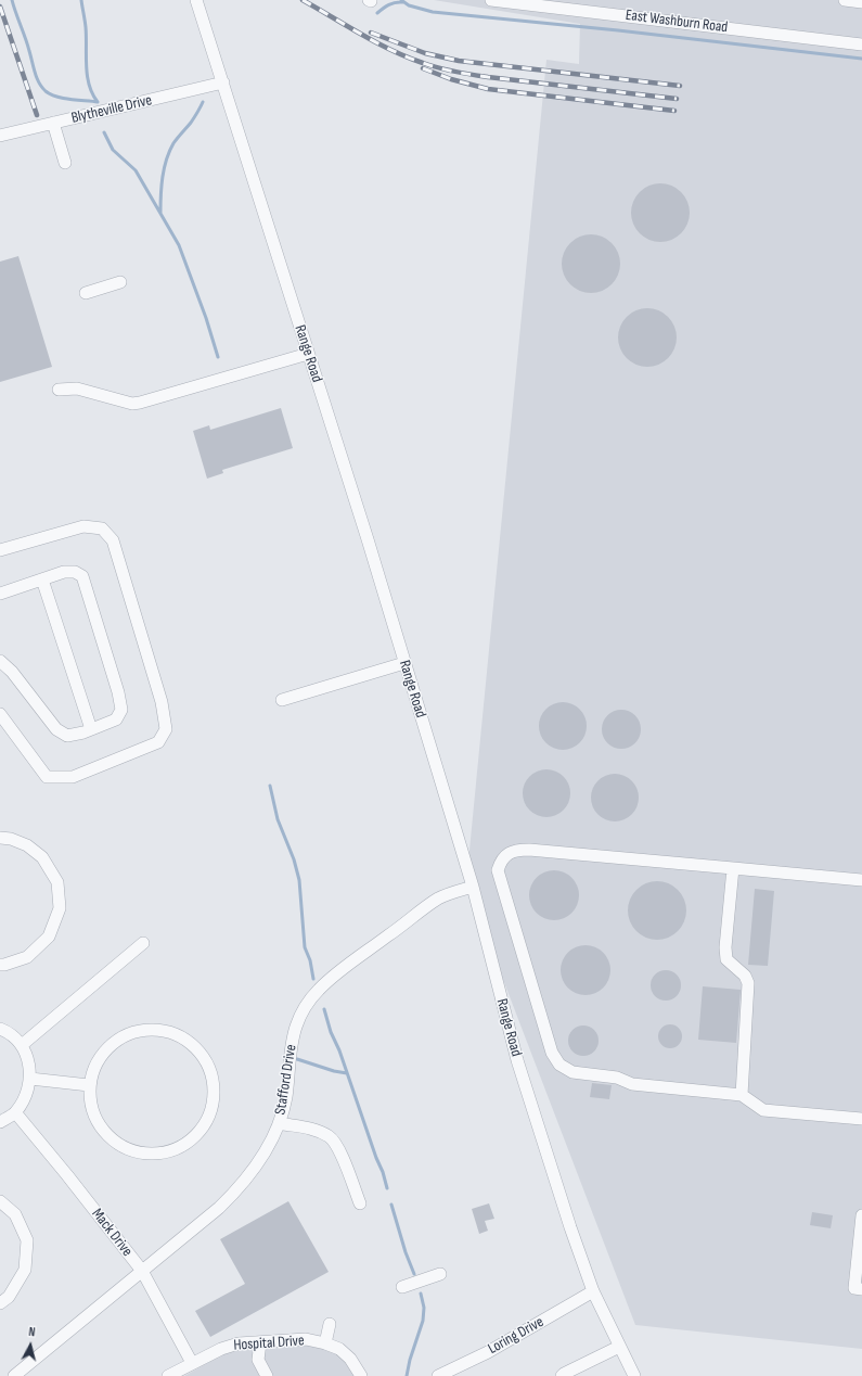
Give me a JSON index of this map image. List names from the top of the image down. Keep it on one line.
{"streets":{"street":["East Washburn Road","Blytheville Drive","Range Road","Stafford Drive","Mack Drive","Loring Drive","Hospital Drive"]},"crossings":[["Blytheville Drive","Range Road"],["Range Road","Stafford Drive"],["Range Road","Loring Drive"],["Stafford Drive","Mack Drive"],["Mack Drive","Hospital Drive"]],"north":"top"}
